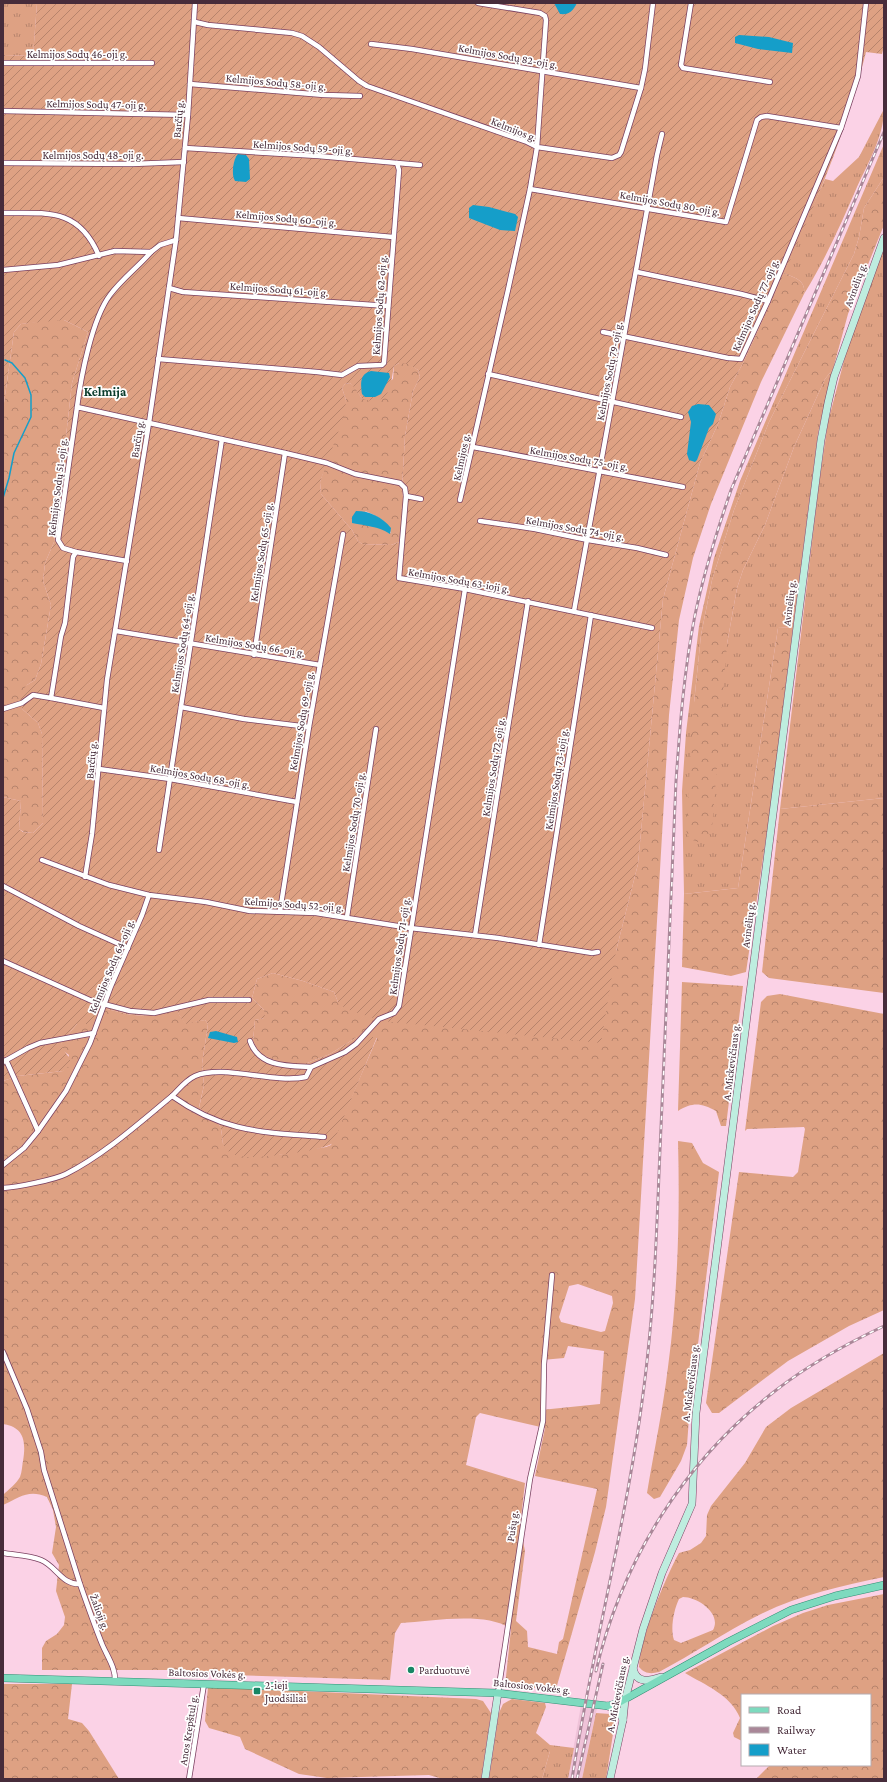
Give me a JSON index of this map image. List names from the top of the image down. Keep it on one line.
{"streets":{"main road":["Avinėlių g.","A. Mickevičiaus g.","Pušų g.","Baltosios Vokės g."],"street":["Kelmijos Sodų 46-oji g.","Kelmijos Sodų 82-oji g.","Kelmijos Sodų 58-oji g.","Kelmijos Sodų 47-oji g.","Barčių g.","Kelmijos g.","Kelmijos Sodų 59-oji g.","Kelmijos Sodų 48-oji g.","Kelmijos Sodų 80-oji g.","Kelmijos Sodų 60-oji g.","Kelmijos Sodų 61-oji g.","Kelmijos Sodų 62-oji g.","Kelmijos Sodų 77-oji g.","Kelmijos Sodų 79-oji g.","Kelmijos Sodų 75-oji g.","Kelmijos Sodų 51-oji g.","Kelmijos Sodų 74-oji g.","Kelmijos Sodų 65-oji g.","Kelmijos Sodų 63-ioji g.","Kelmijos Sodų 64-oji g.","Kelmijos Sodų 66-oji g.","Kelmijos Sodų 69-oji g.","Kelmijos Sodų 72-oji g.","Kelmijos Sodų 68-oji g.","Kelmijos Sodų 73-ioji g.","Kelmijos Sodų 70-oji g.","Kelmijos Sodų 52-oji g.","Kelmijos Sodų 71-oji g.","Žalioji g.","Anos Krepštul g."]},"crossings":[["Kelmijos Sodų 58-oji g.","Barčių g."],["Kelmijos Sodų 47-oji g.","Barčių g."],["Barčių g.","Kelmijos g."],["Barčių g.","Kelmijos Sodų 59-oji g."],["Barčių g.","Kelmijos Sodų 48-oji g."],["Barčių g.","Kelmijos Sodų 60-oji g."],["Barčių g.","Kelmijos Sodų 61-oji g."],["Barčių g.","Kelmijos Sodų 62-oji g."],["Barčių g.","Kelmijos Sodų 51-oji g."],["Barčių g.","Kelmijos Sodų 66-oji g."],["Barčių g.","Kelmijos Sodų 68-oji g."],["Barčių g.","Kelmijos Sodų 52-oji g."],["Kelmijos g.","Kelmijos Sodų 80-oji g."],["Kelmijos g.","Kelmijos Sodų 75-oji g."],["Kelmijos Sodų 59-oji g.","Kelmijos Sodų 62-oji g."],["Kelmijos Sodų 80-oji g.","Kelmijos Sodų 77-oji g."],["Kelmijos Sodų 80-oji g.","Kelmijos Sodų 79-oji g."],["Kelmijos Sodų 60-oji g.","Kelmijos Sodų 62-oji g."],["Avinėlių g.","A. Mickevičiaus g."],["Kelmijos Sodų 61-oji g.","Kelmijos Sodų 62-oji g."],["Kelmijos Sodų 77-oji g.","Kelmijos Sodų 79-oji g."],["Kelmijos Sodų 79-oji g.","Kelmijos Sodų 75-oji g."],["Kelmijos Sodų 79-oji g.","Kelmijos Sodų 74-oji g."],["Kelmijos Sodų 79-oji g.","Kelmijos Sodų 63-ioji g."],["Kelmijos Sodų 65-oji g.","Kelmijos Sodų 66-oji g."],["Kelmijos Sodų 63-ioji g.","Kelmijos Sodų 72-oji g."],["Kelmijos Sodų 63-ioji g.","Kelmijos Sodų 73-ioji g."],["Kelmijos Sodų 63-ioji g.","Kelmijos Sodų 71-oji g."],["Kelmijos Sodų 64-oji g.","Kelmijos Sodų 66-oji g."],["Kelmijos Sodų 64-oji g.","Kelmijos Sodų 68-oji g."],["Kelmijos Sodų 64-oji g.","Kelmijos Sodų 52-oji g."],["Kelmijos Sodų 66-oji g.","Kelmijos Sodų 69-oji g."],["Kelmijos Sodų 69-oji g.","Kelmijos Sodų 68-oji g."],["Kelmijos Sodų 69-oji g.","Kelmijos Sodų 52-oji g."],["Kelmijos Sodų 72-oji g.","Kelmijos Sodų 52-oji g."],["Kelmijos Sodų 73-ioji g.","Kelmijos Sodų 52-oji g."],["Kelmijos Sodų 70-oji g.","Kelmijos Sodų 52-oji g."],["Kelmijos Sodų 52-oji g.","Kelmijos Sodų 71-oji g."],["A. Mickevičiaus g.","Baltosios Vokės g."],["Pušų g.","Baltosios Vokės g."],["Žalioji g.","Baltosios Vokės g."],["Baltosios Vokės g.","Anos Krepštul g."]],"districts":["Kelmija"],"places":{"other":["Parduotuvė"],"transit":["2-ieji Juodšiliai"]},"legend":["Road","Railway","Water"]}
